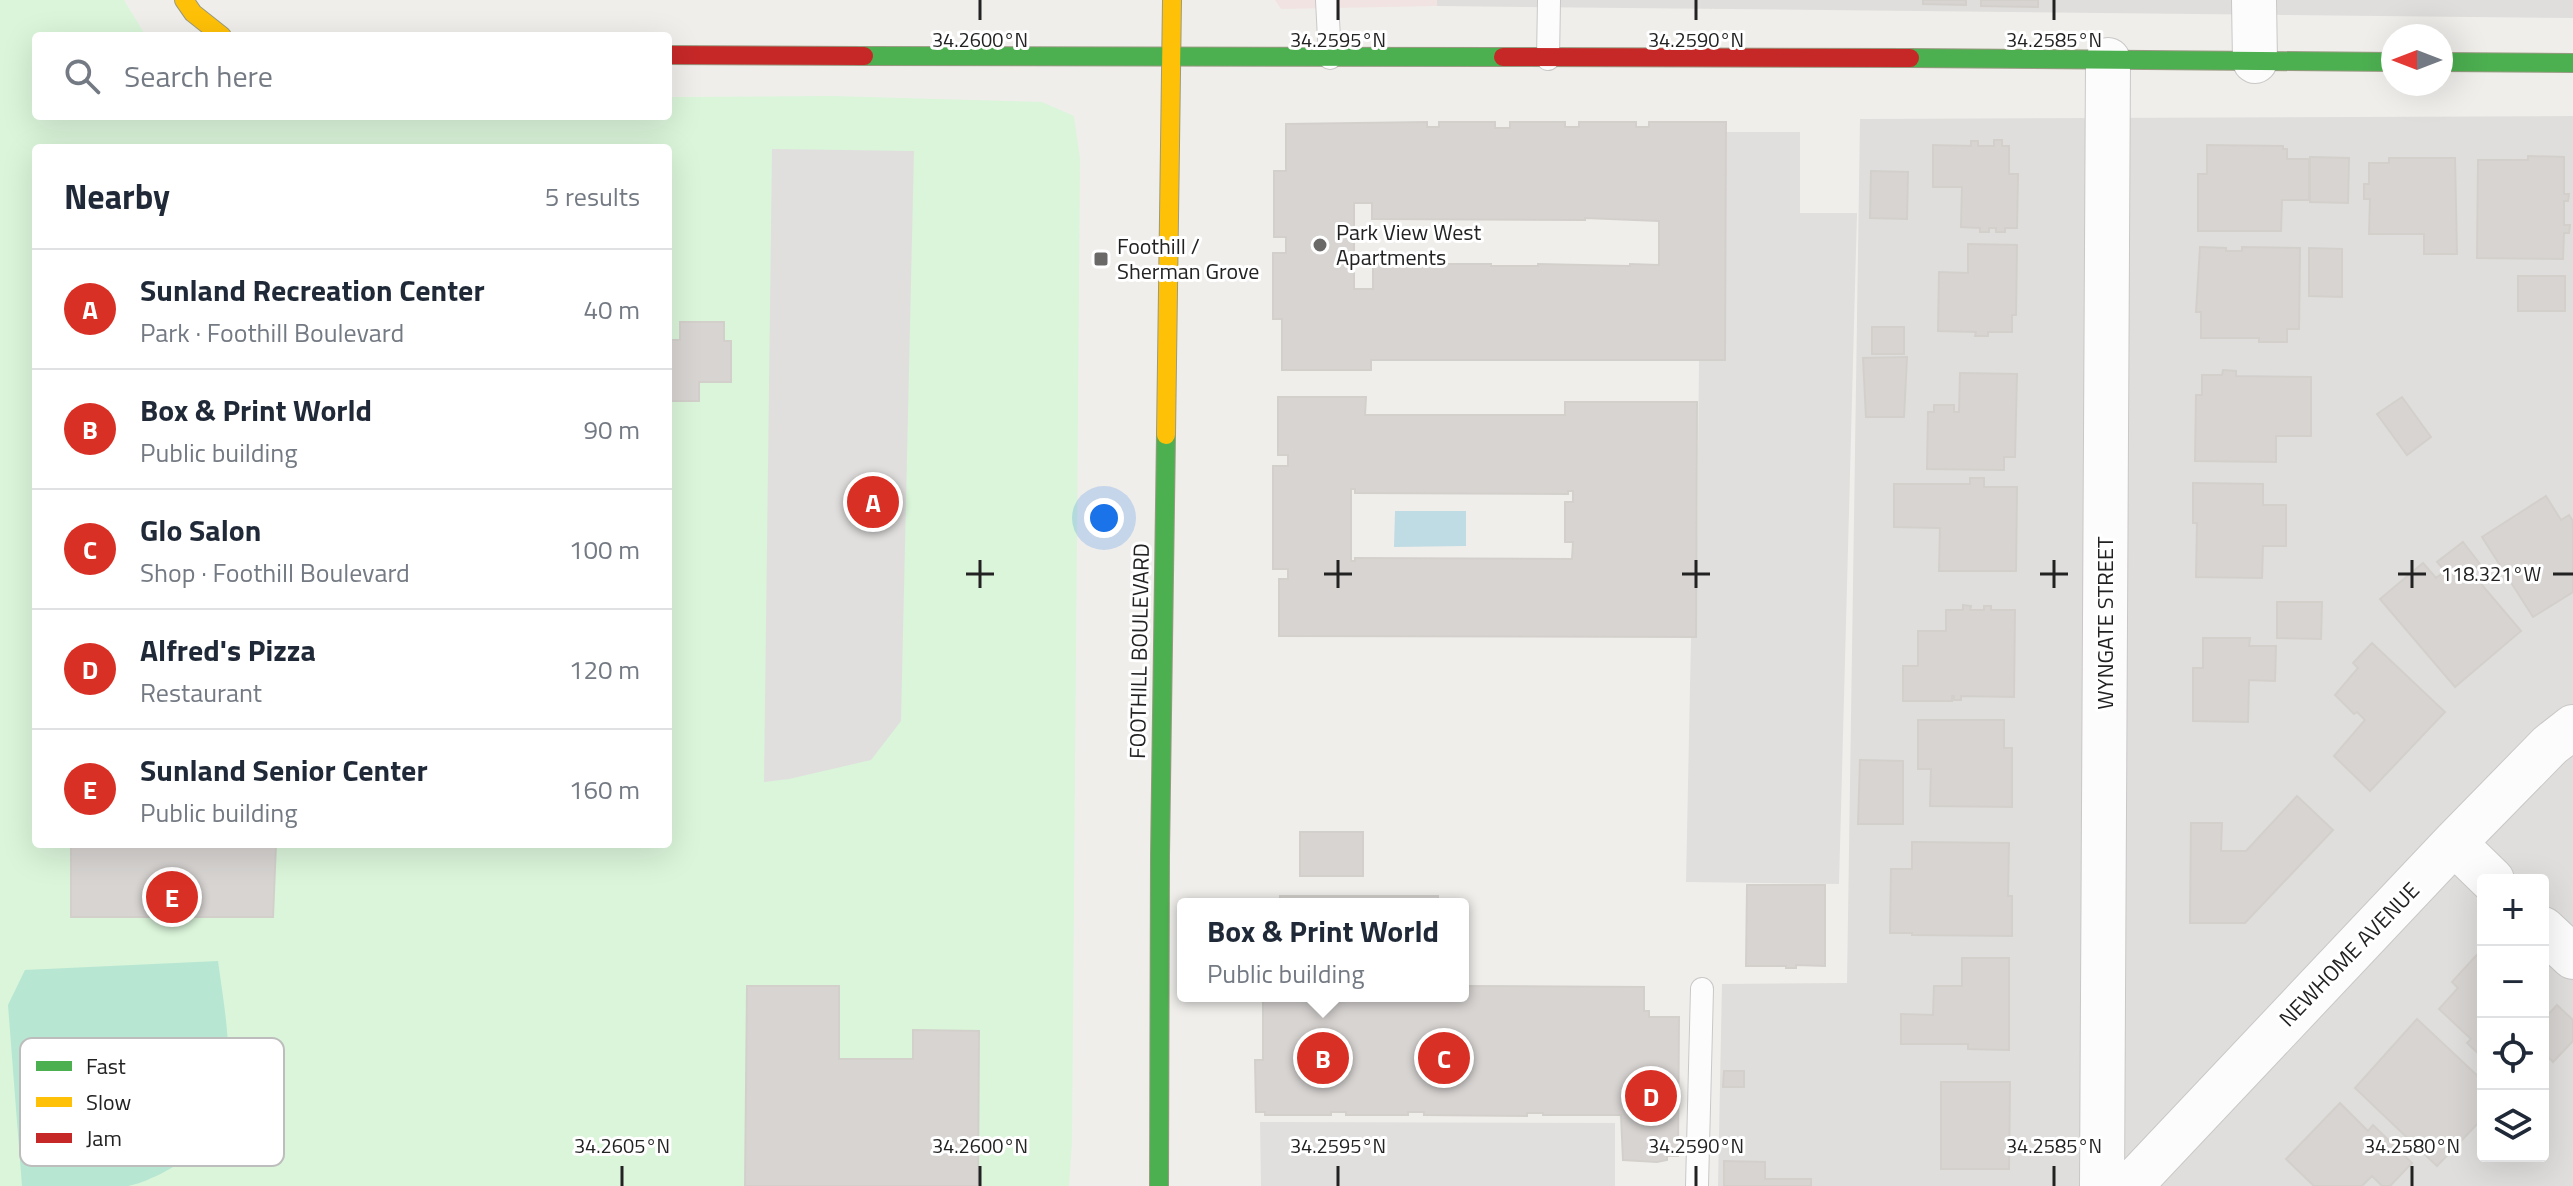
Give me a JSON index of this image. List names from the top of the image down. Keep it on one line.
{"streets":{"street":["WYNGATE STREET","FOOTHILL BOULEVARD","NEWHOME AVENUE"]},"places":{"other":["Park View West Apartments"],"transit":["Foothill / Sherman Grove"]},"legend":["Fast","Slow","Jam"],"north":"left","page":{"search":"Search here","heading":["Nearby","5 results"],"list":[{"mark":"A","name":"Sunland Recreation Center","note":"Park · Foothill Boulevard","value":"40 m"},{"mark":"B","name":"Box & Print World","note":"Public building","value":"90 m"},{"mark":"C","name":"Glo Salon","note":"Shop · Foothill Boulevard","value":"100 m"},{"mark":"D","name":"Alfred's Pizza","note":"Restaurant","value":"120 m"},{"mark":"E","name":"Sunland Senior Center","note":"Public building","value":"160 m"}],"pins":["A","E","B","C","D"],"map_buttons":["+","−"],"popup":["Box & Print World","Public building"]},"coordinates":["34.2600°N","34.2595°N","34.2590°N","34.2585°N","118.321°W","34.2605°N","34.2580°N"]}
